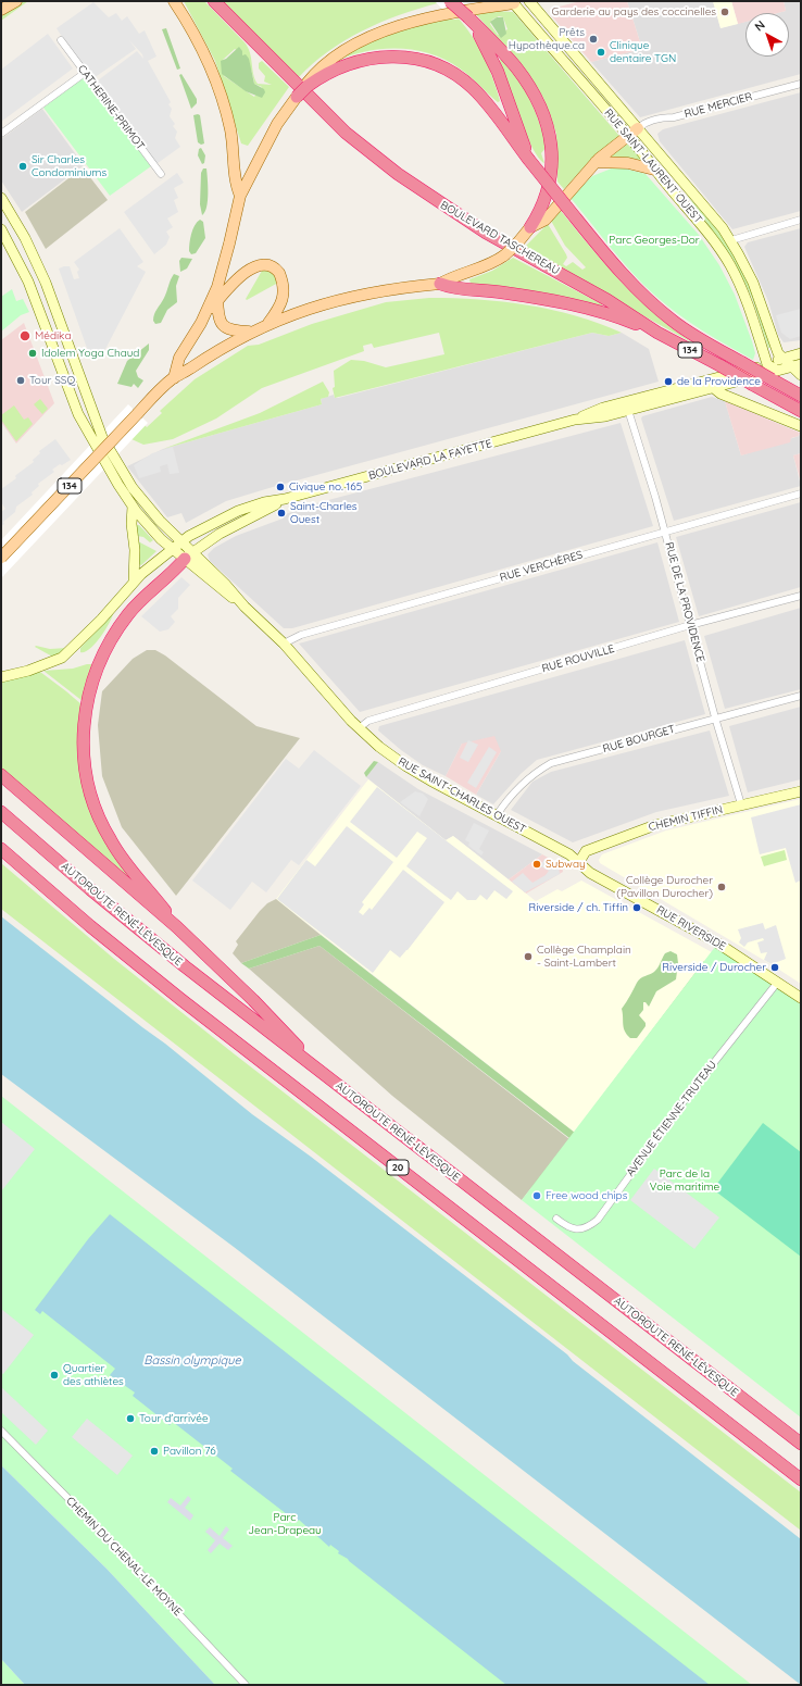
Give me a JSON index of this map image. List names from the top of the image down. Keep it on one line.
{"streets":{"highway":["BOULEVARD TASCHEREAU","134","AUTOROUTE RENÉ-LÉVESQUE","20"],"street":["RUE MERCIER","CATHERINE-PRIMOT","RUE SAINT-LAURENT OUEST","BOULEVARD LA FAYETTE","RUE VERCHÈRES","RUE DE LA PROVIDENCE","RUE ROUVILLE","RUE BOURGET","RUE SAINT-CHARLES OUEST","CHEMIN TIFFIN","RUE RIVERSIDE","AVENUE ÉTIENNE-TRUTEAU","CHEMIN DU CHENAL-LE MOYNE"]},"crossings":[["RUE MERCIER","RUE SAINT-LAURENT OUEST"],["RUE SAINT-LAURENT OUEST","BOULEVARD LA FAYETTE"],["134","BOULEVARD LA FAYETTE"],["BOULEVARD LA FAYETTE","RUE DE LA PROVIDENCE"],["BOULEVARD LA FAYETTE","RUE SAINT-CHARLES OUEST"],["RUE VERCHÈRES","RUE DE LA PROVIDENCE"],["RUE VERCHÈRES","RUE SAINT-CHARLES OUEST"],["RUE DE LA PROVIDENCE","RUE ROUVILLE"],["RUE DE LA PROVIDENCE","RUE BOURGET"],["RUE DE LA PROVIDENCE","CHEMIN TIFFIN"],["RUE ROUVILLE","RUE SAINT-CHARLES OUEST"],["RUE BOURGET","RUE SAINT-CHARLES OUEST"],["RUE SAINT-CHARLES OUEST","CHEMIN TIFFIN"],["RUE SAINT-CHARLES OUEST","RUE RIVERSIDE"],["CHEMIN TIFFIN","RUE RIVERSIDE"],["RUE RIVERSIDE","AVENUE ÉTIENNE-TRUTEAU"]],"water":["Bassin olympique"],"parks":["Parc Georges-Dor","Parc de la Voie maritime","Parc Jean-Drapeau"],"places":["Garderie au pays des coccinelles","Prêts Hypothèque.ca","Clinique dentaire TGN","Sir Charles Condominiums","Médika","Idolem Yoga Chaud","Tour SSQ","de la Providence","Civique no. 165","Saint-Charles Ouest","Subway","Collège Durocher (Pavillon Durocher)","Riverside / ch. Tiffin","Collège Champlain - Saint-Lambert","Riverside / Durocher","Free wood chips","Quartier des athlètes","Tour d'arrivée","Pavillon 76"],"north":"top left"}
